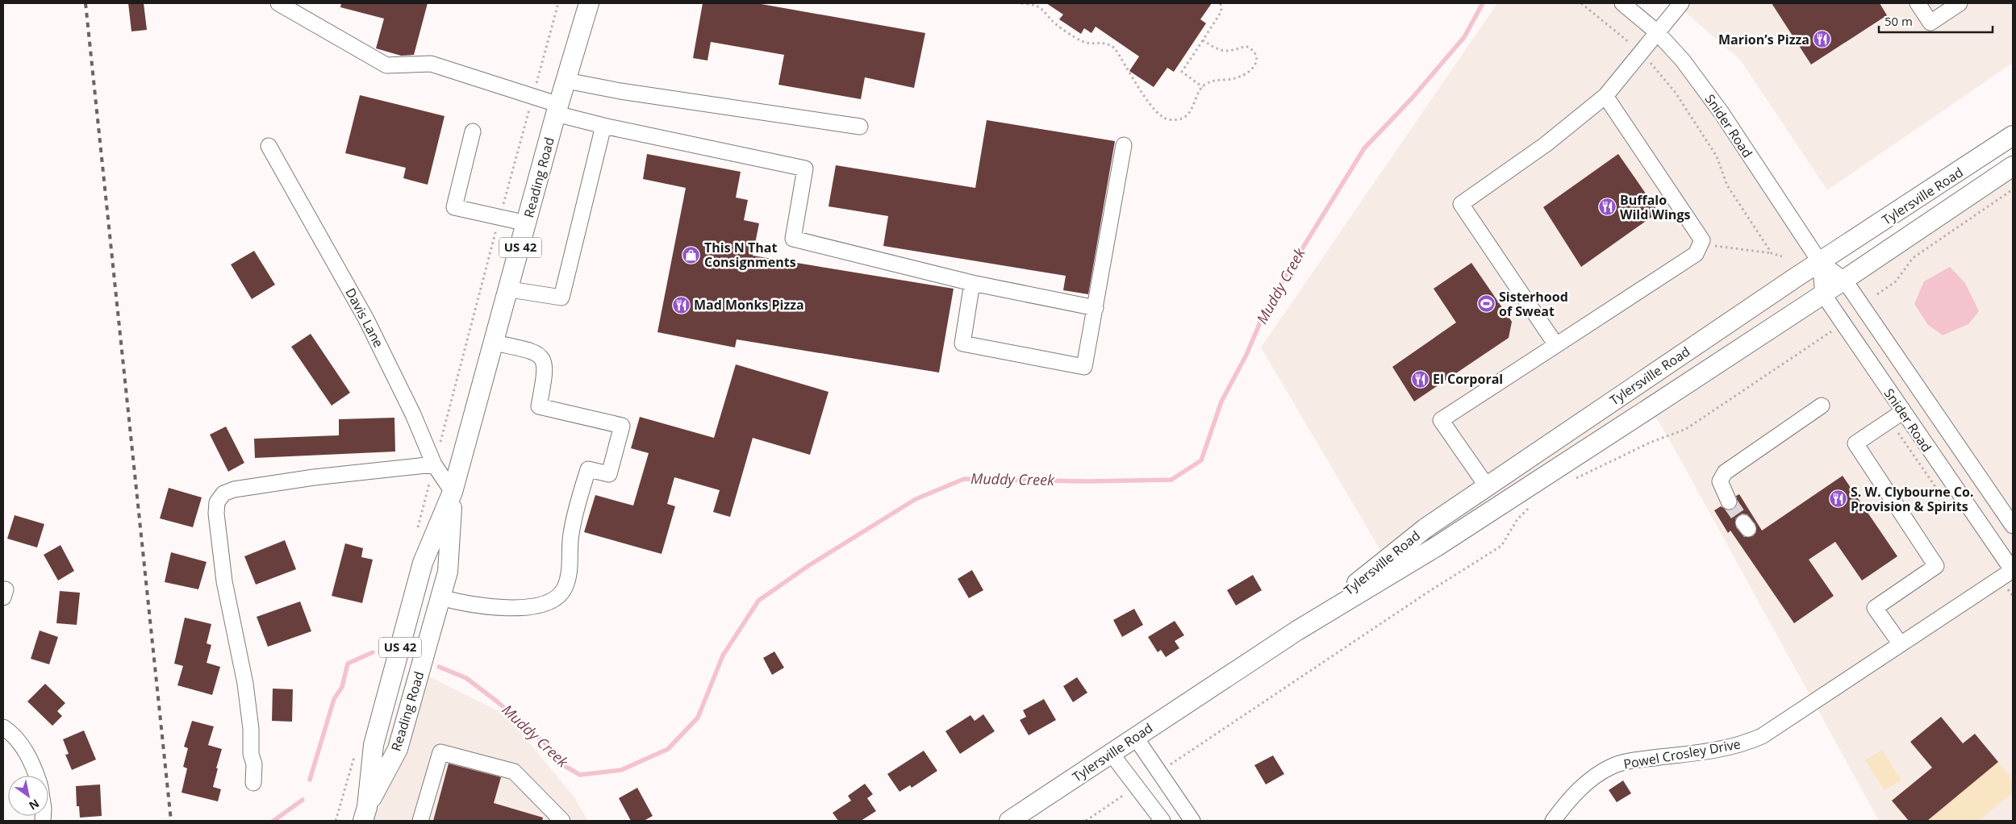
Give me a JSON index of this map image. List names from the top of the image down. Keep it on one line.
{"streets":{"main road":["Reading Road","Tylersville Road","US 42"],"street":["Snider Road","Davis Lane","Powel Crosley Drive"]},"crossings":[["Snider Road","Tylersville Road"],["Snider Road","Powel Crosley Drive"],["Reading Road","Davis Lane"]],"water":["Muddy Creek"],"places":{"restaurant":["Marion’s Pizza","Buffalo Wild Wings","Mad Monks Pizza","El Corporal","S. W. Clybourne Co. Provision & Spirits"],"shop":["This N That Consignments"],"sports":["Sisterhood of Sweat"]},"scale_bar":"50 m","north":"bottom right"}
